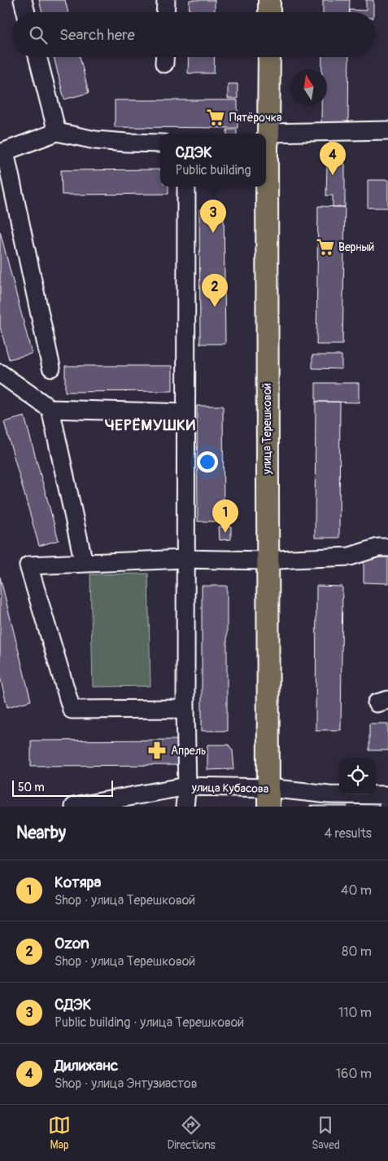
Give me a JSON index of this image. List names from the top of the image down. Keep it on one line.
{"streets":{"main road":["улица Терешковой"],"street":["улица Кубасова"]},"crossings":[["улица Терешковой","улица Кубасова"]],"districts":["ЧЕРЁМУШКИ"],"places":{"supermarket":["Пятёрочка","Верный"],"pharmacy":["Апрель"]},"scale_bar":"50 m","north":"top","page":{"search":"Search here","popup":["СДЭК","Public building"],"pins":["4","3","2","1"],"scale":"50 m","heading":["Nearby","4 results"],"list":[{"mark":"1","name":"Котяра","note":"Shop · улица Терешковой","value":"40 m"},{"mark":"2","name":"Ozon","note":"Shop · улица Терешковой","value":"80 m"},{"mark":"3","name":"СДЭК","note":"Public building · улица Терешковой","value":"110 m"},{"mark":"4","name":"Дилижанс","note":"Shop · улица Энтузиастов","value":"160 m"}],"nav":["Map","Directions","Saved"]}}
